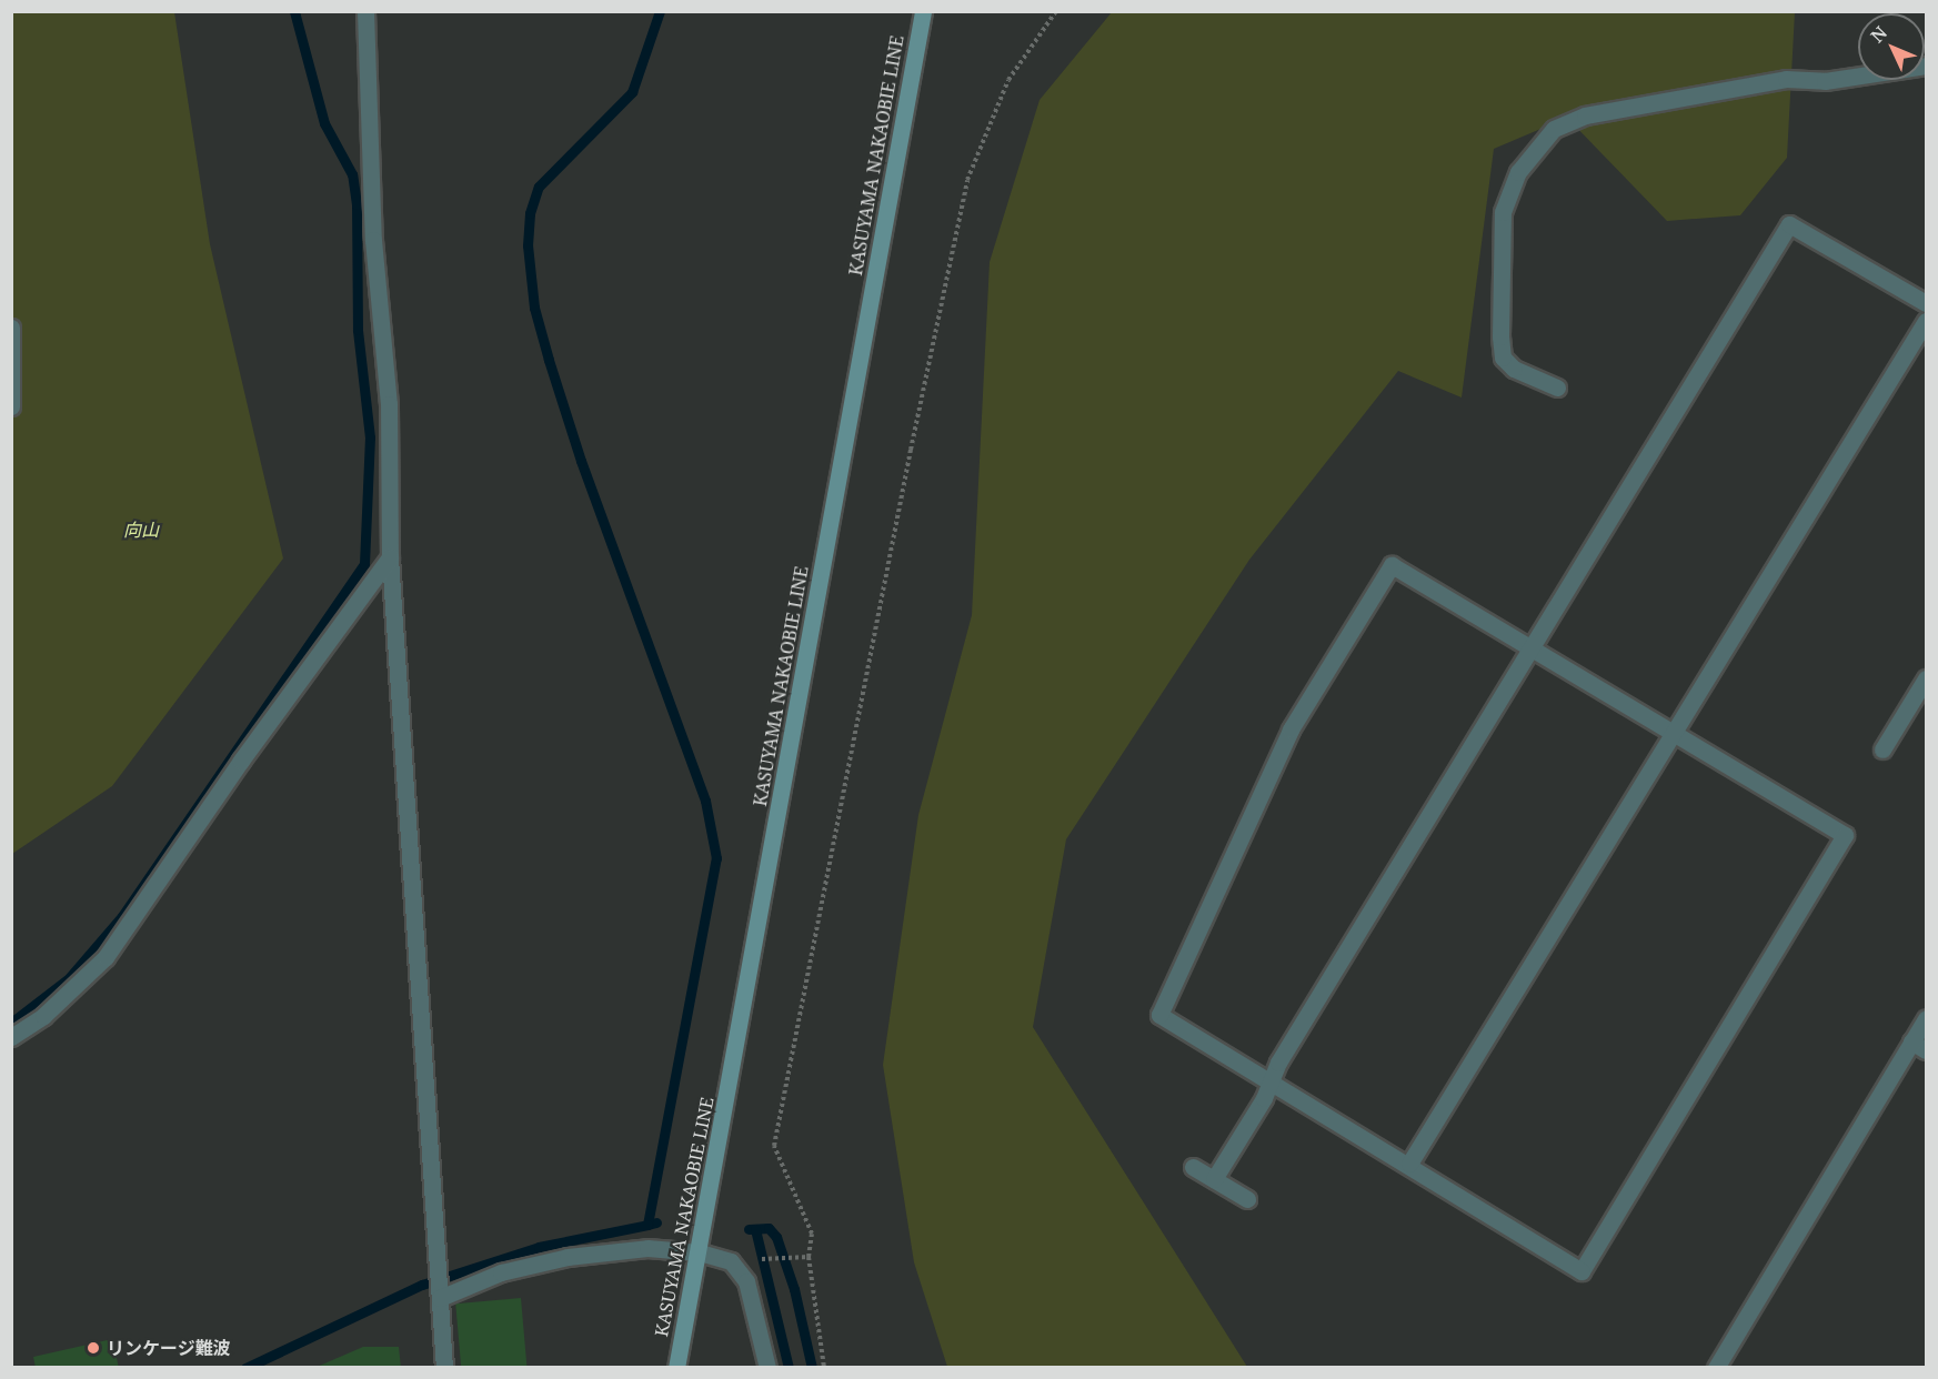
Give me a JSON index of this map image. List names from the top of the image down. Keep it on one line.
{"streets":{"main road":["KASUYAMA NAKAOBIE LINE"]},"parks":["向山"],"places":["リンケージ難波"],"north":"top left"}
